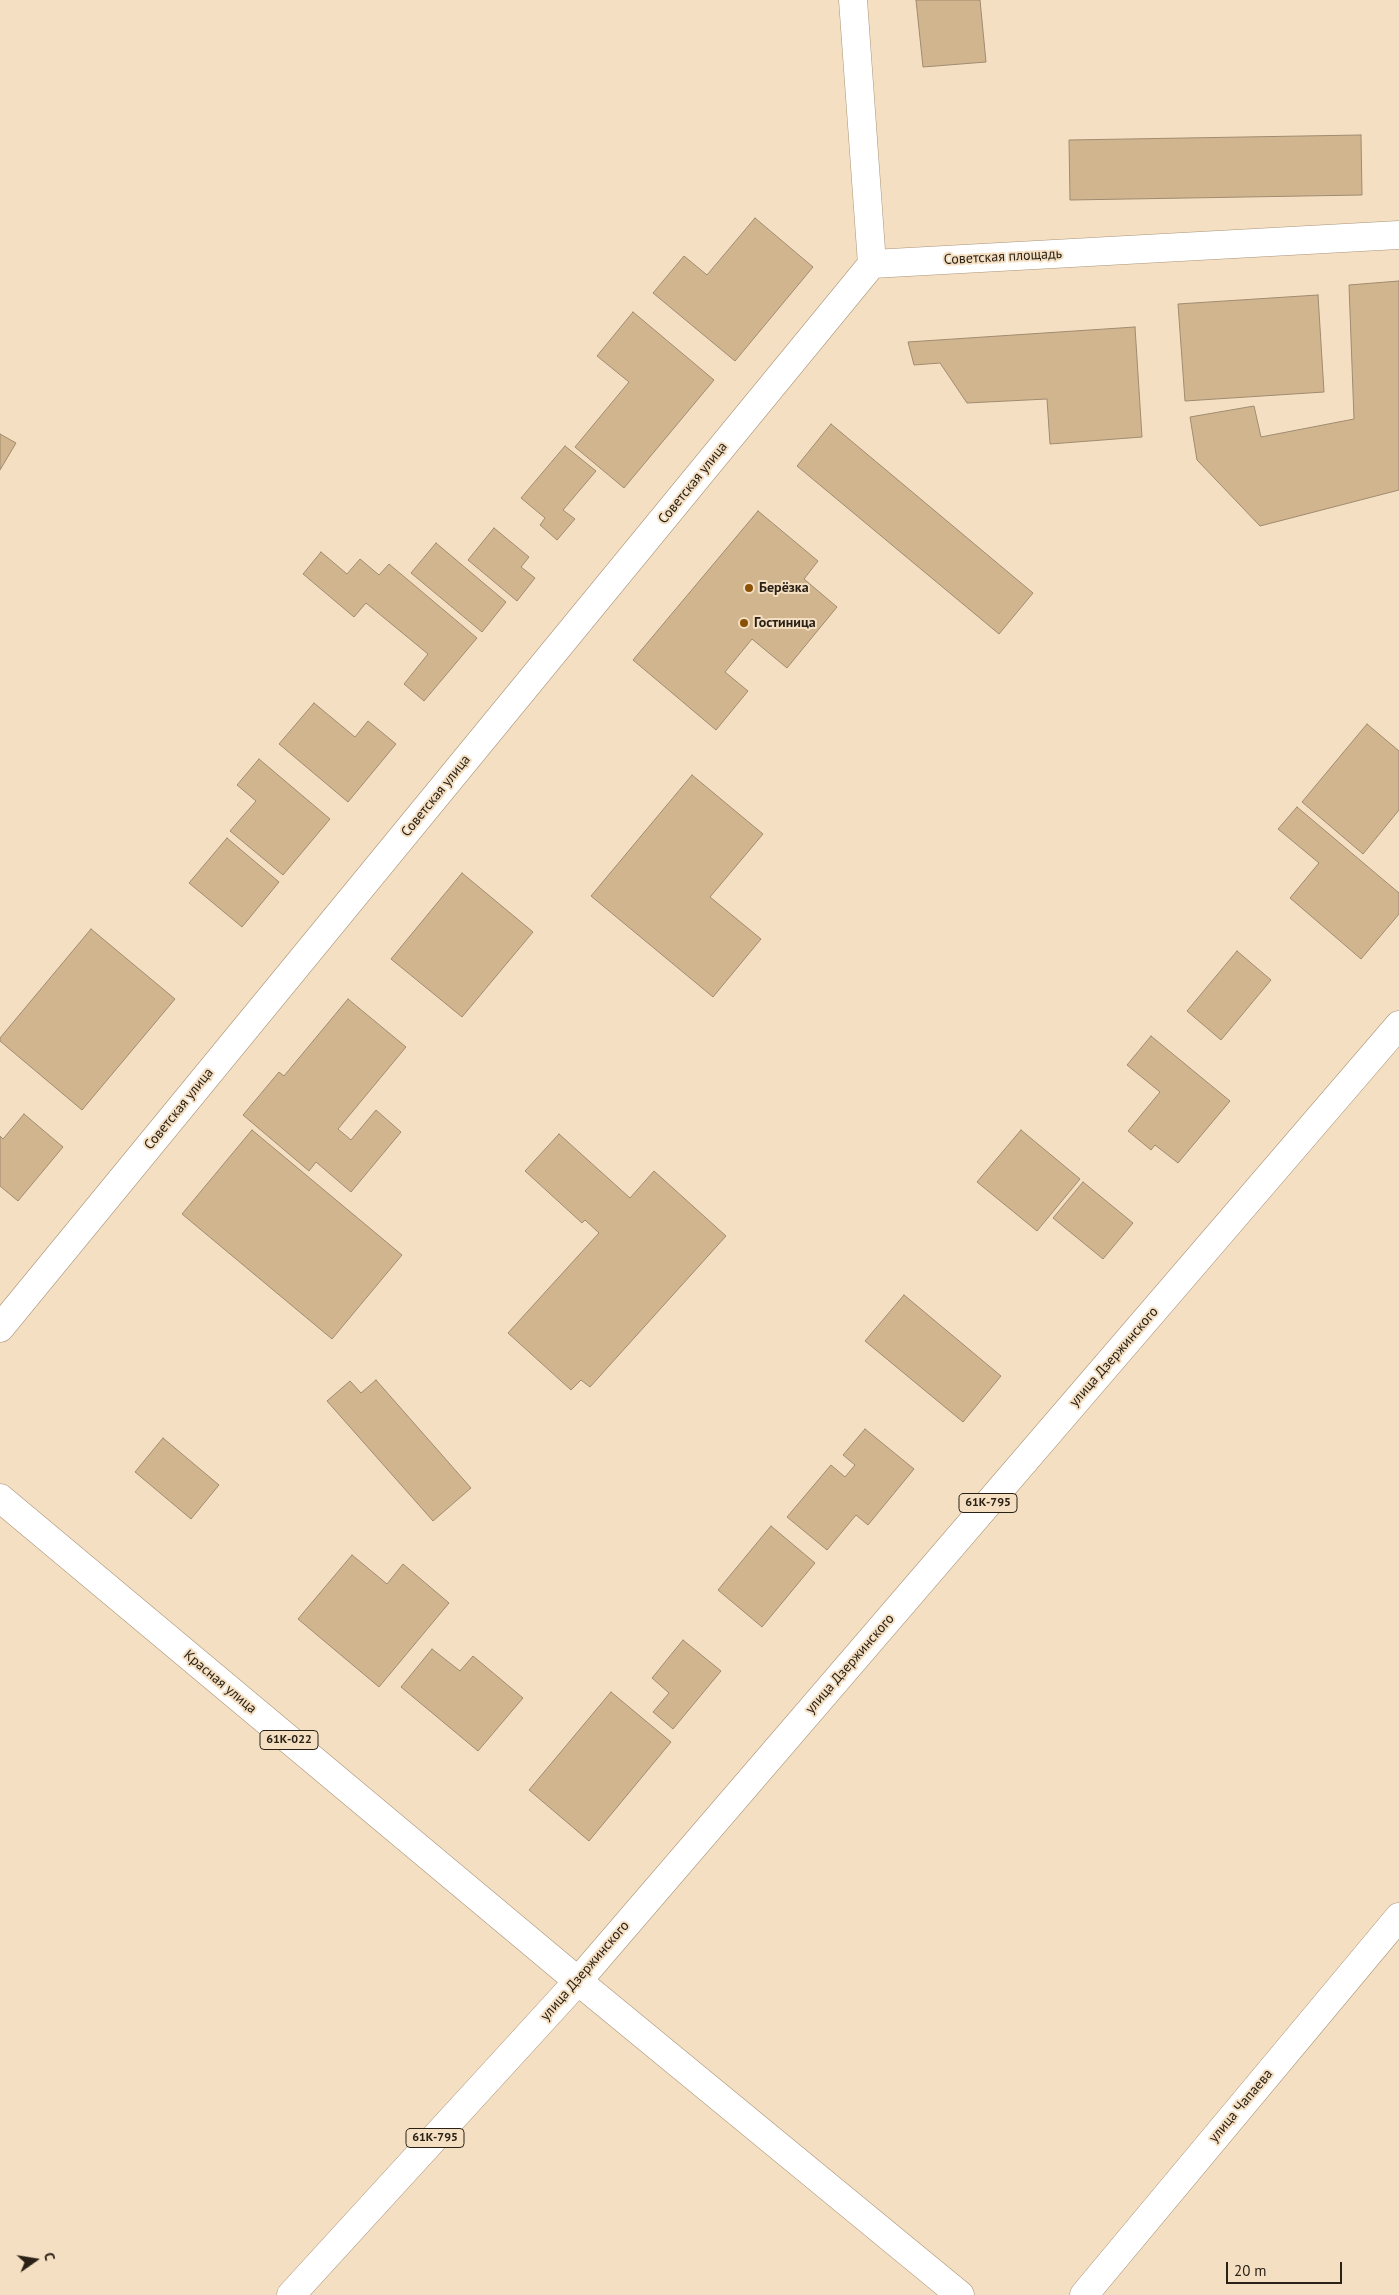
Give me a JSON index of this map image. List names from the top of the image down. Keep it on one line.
{"streets":{"street":["Советская площадь","Советская улица","улица Дзержинского","61К-795","Красная улица","61К-022","улица Чапаева"]},"crossings":[["Советская площадь","Советская улица"],["улица Дзержинского","Красная улица"]],"places":["Берёзка","Гостиница"],"scale_bar":"20 m","north":"right"}
